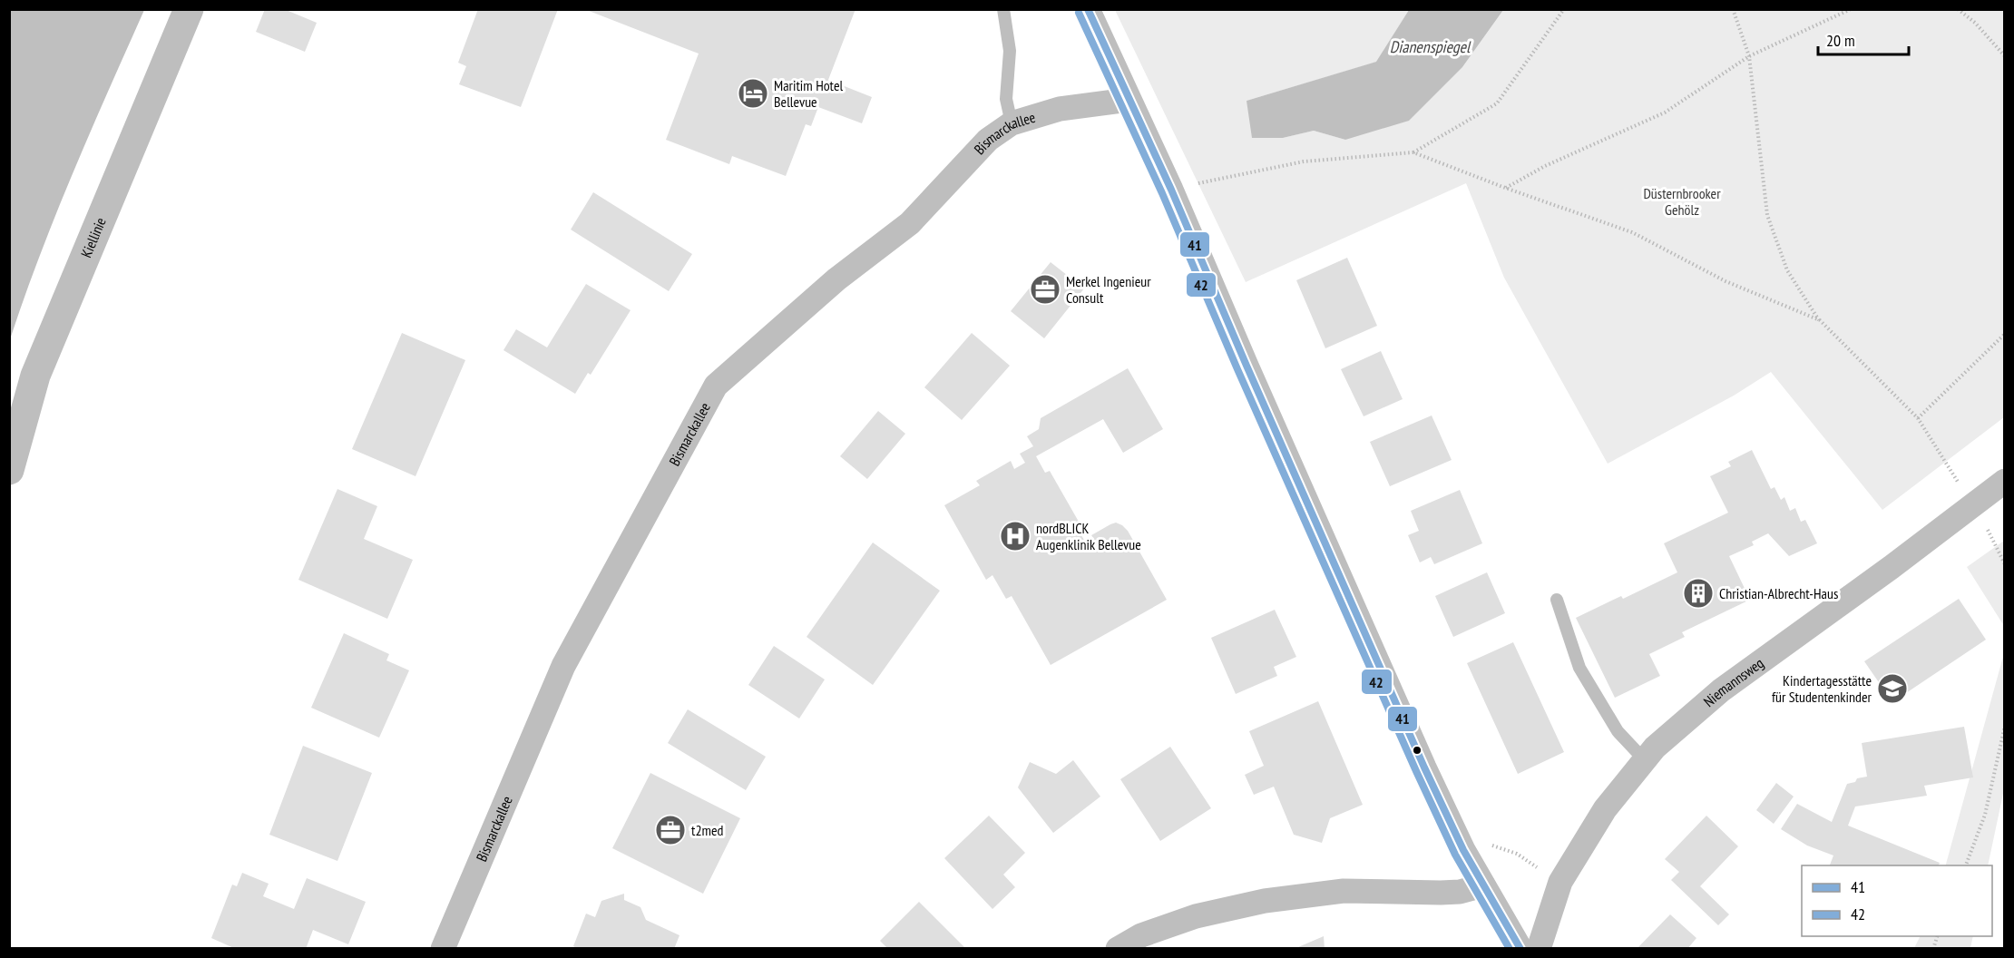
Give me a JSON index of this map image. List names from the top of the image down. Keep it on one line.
{"streets":{"street":["Bismarckallee","Kiellinie","Niemannsweg"]},"water":["Dianenspiegel"],"parks":["Düsternbrooker Gehölz"],"places":{"hotel":["Maritim Hotel Bellevue"],"office":["Merkel Ingenieur Consult","t2med"],"hospital":["nordBLICK Augenklinik Bellevue"],"building":["Christian-Albrecht-Haus"],"school or university":["Kindertagesstätte für Studentenkinder"]},"lines":["transit line 41","transit line 42"],"legend":["41","42"],"scale_bar":"20 m"}
